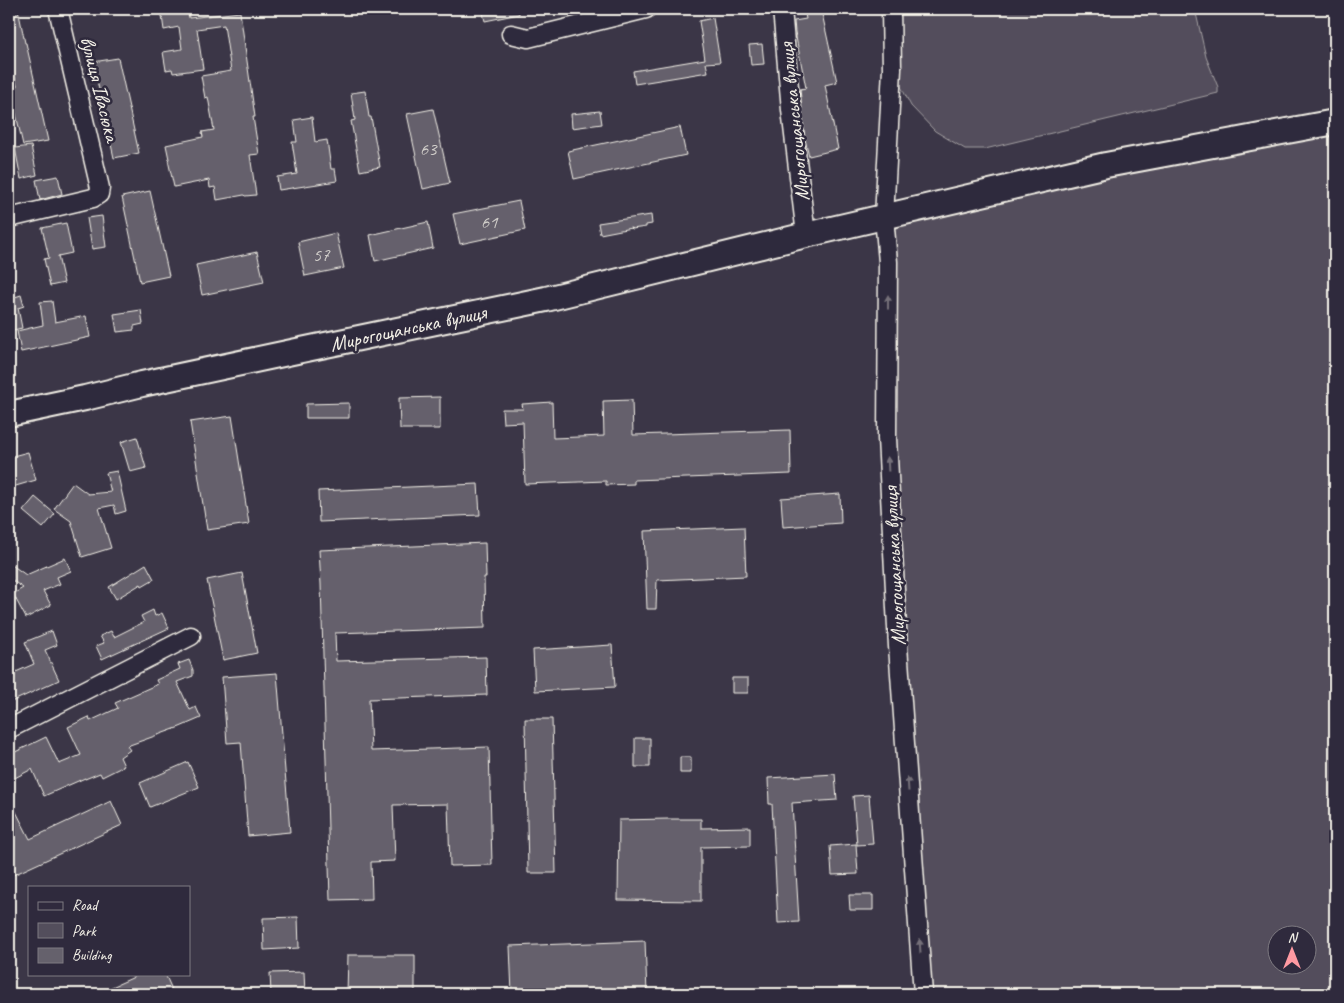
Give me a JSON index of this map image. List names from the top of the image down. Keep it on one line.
{"streets":{"main road":["Мирогощанська вулиця"],"street":["вулиця Івасюка"]},"one_way":["Мирогощанська вулиця"],"house_numbers":["63","61","57"],"legend":["Road","Park","Building"],"north":"top"}
